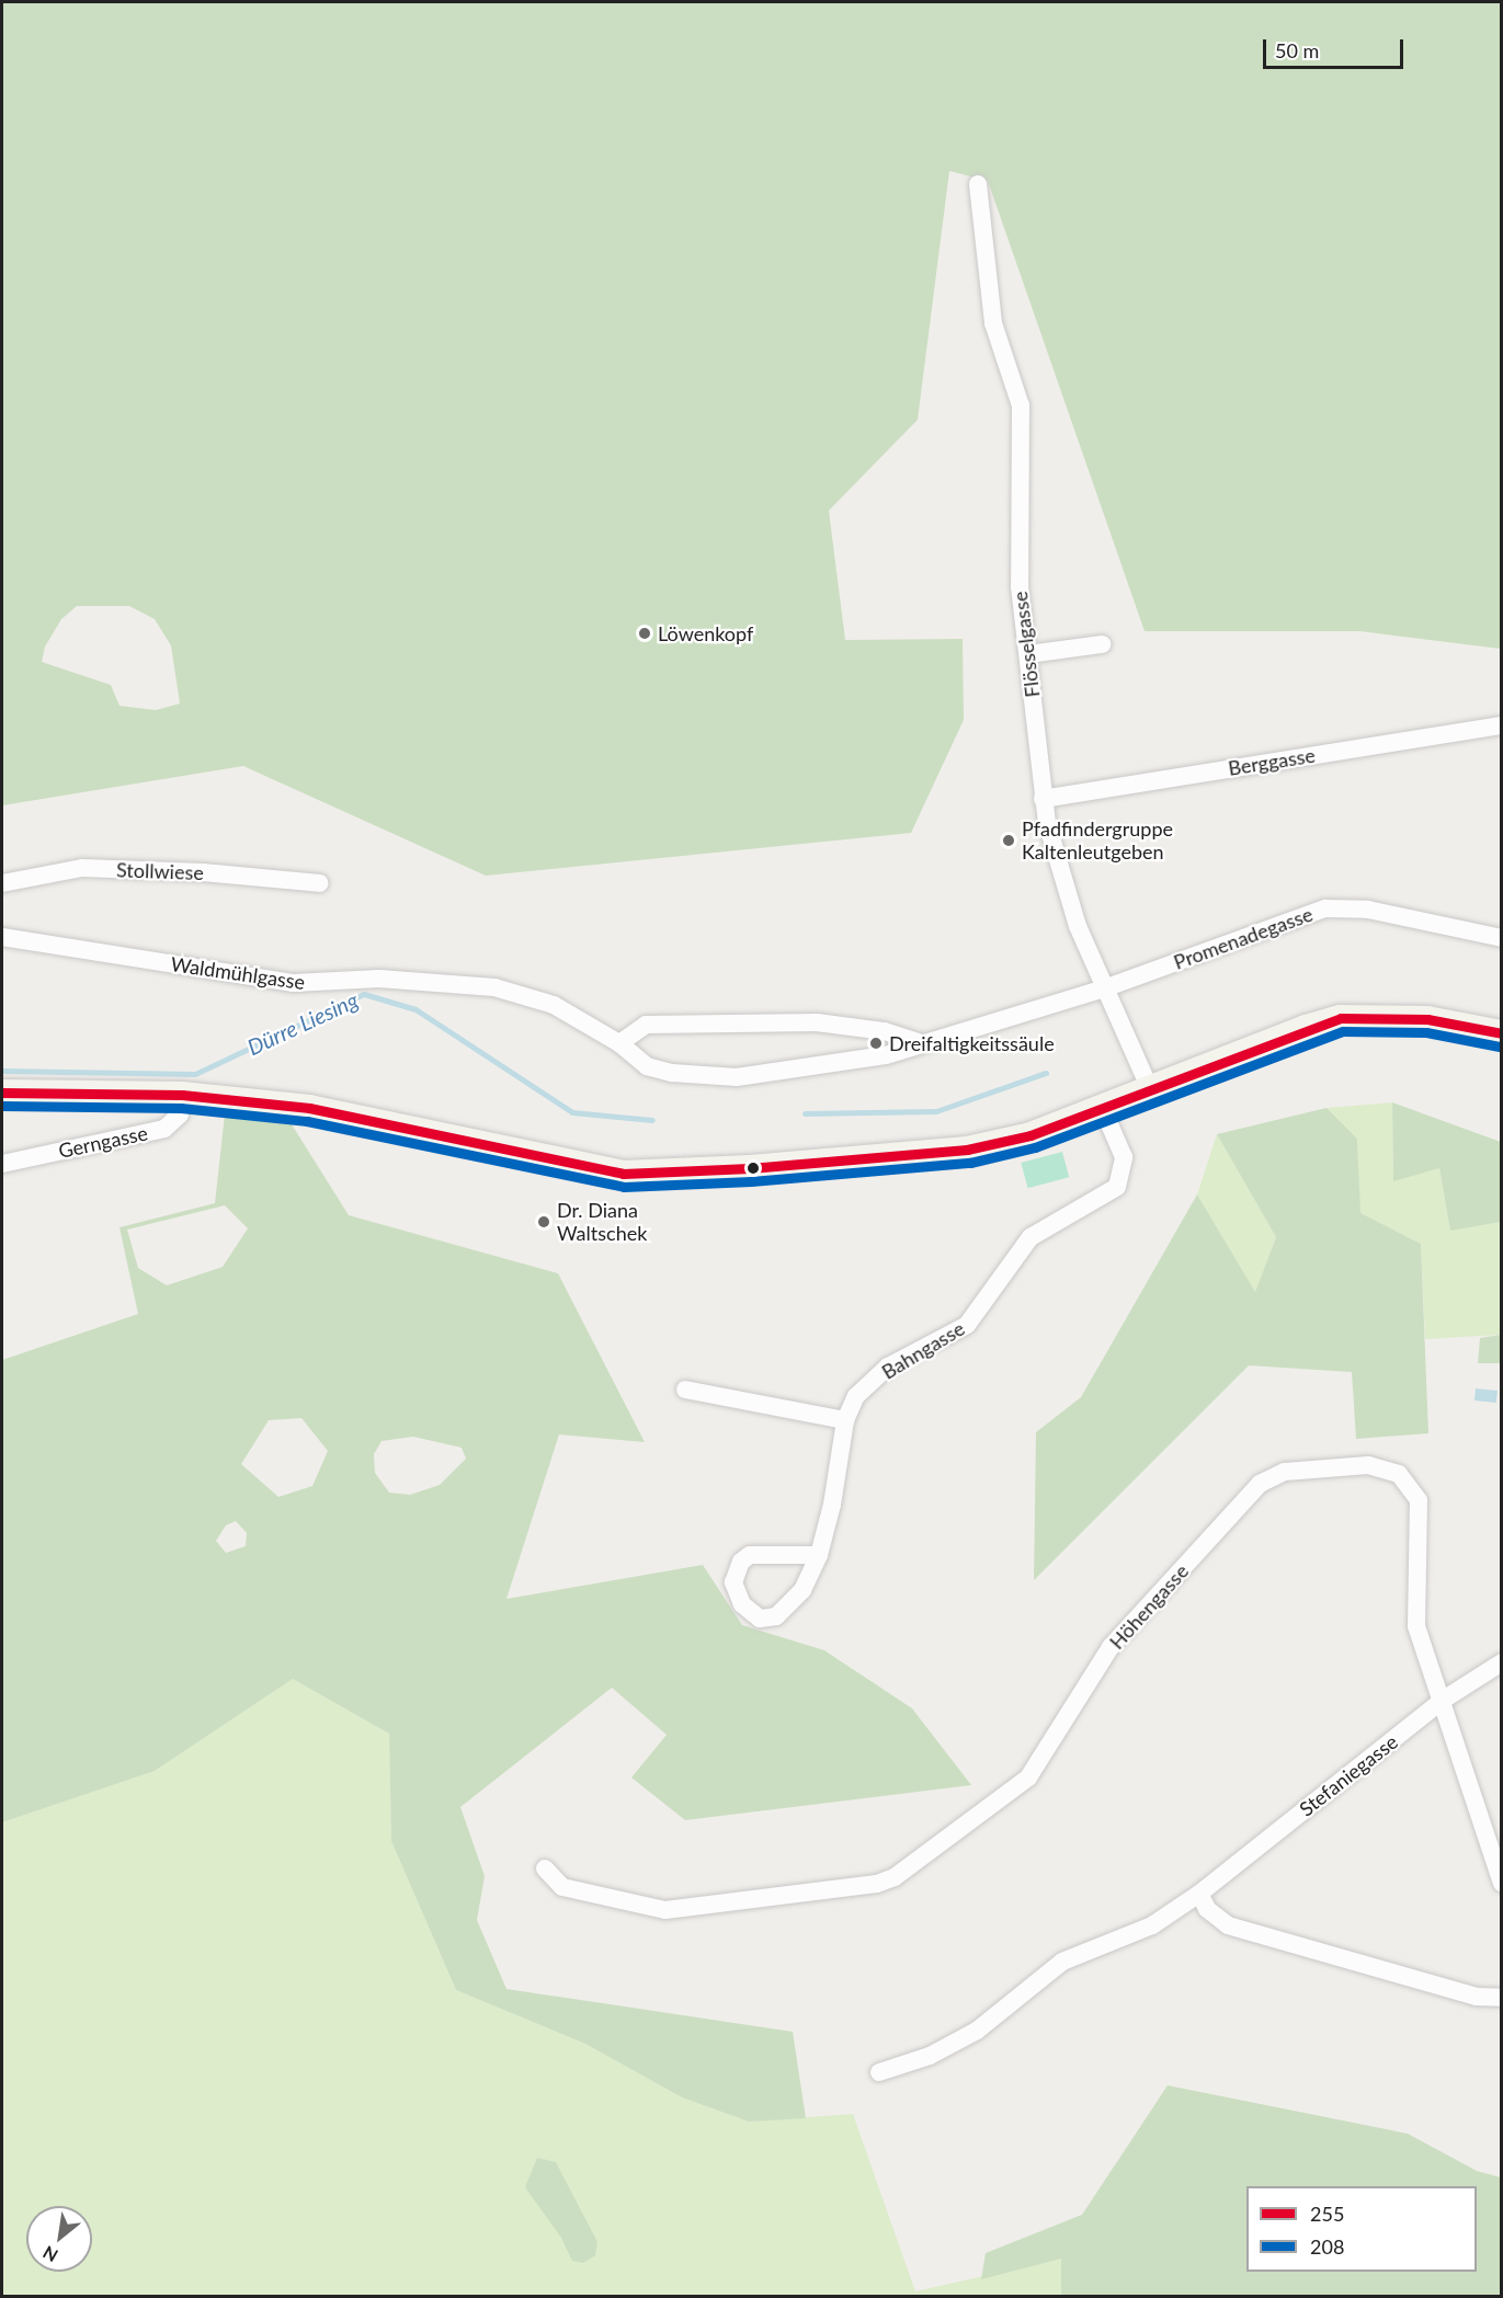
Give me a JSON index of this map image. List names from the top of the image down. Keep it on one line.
{"streets":{"street":["Flösselgasse","Berggasse","Stollwiese","Promenadegasse","Waldmühlgasse","Gerngasse","Bahngasse","Höhengasse","Stefaniegasse"]},"crossings":[["Flösselgasse","Berggasse"],["Flösselgasse","Promenadegasse"],["Promenadegasse","Waldmühlgasse"],["Höhengasse","Stefaniegasse"]],"water":["Dürre Liesing"],"places":["Löwenkopf","Pfadfindergruppe Kaltenleutgeben","Dreifaltigkeitssäule","Dr. Diana Waltschek"],"lines":["transit line 255","transit line 208"],"legend":["255","208"],"scale_bar":"50 m","north":"bottom left"}
